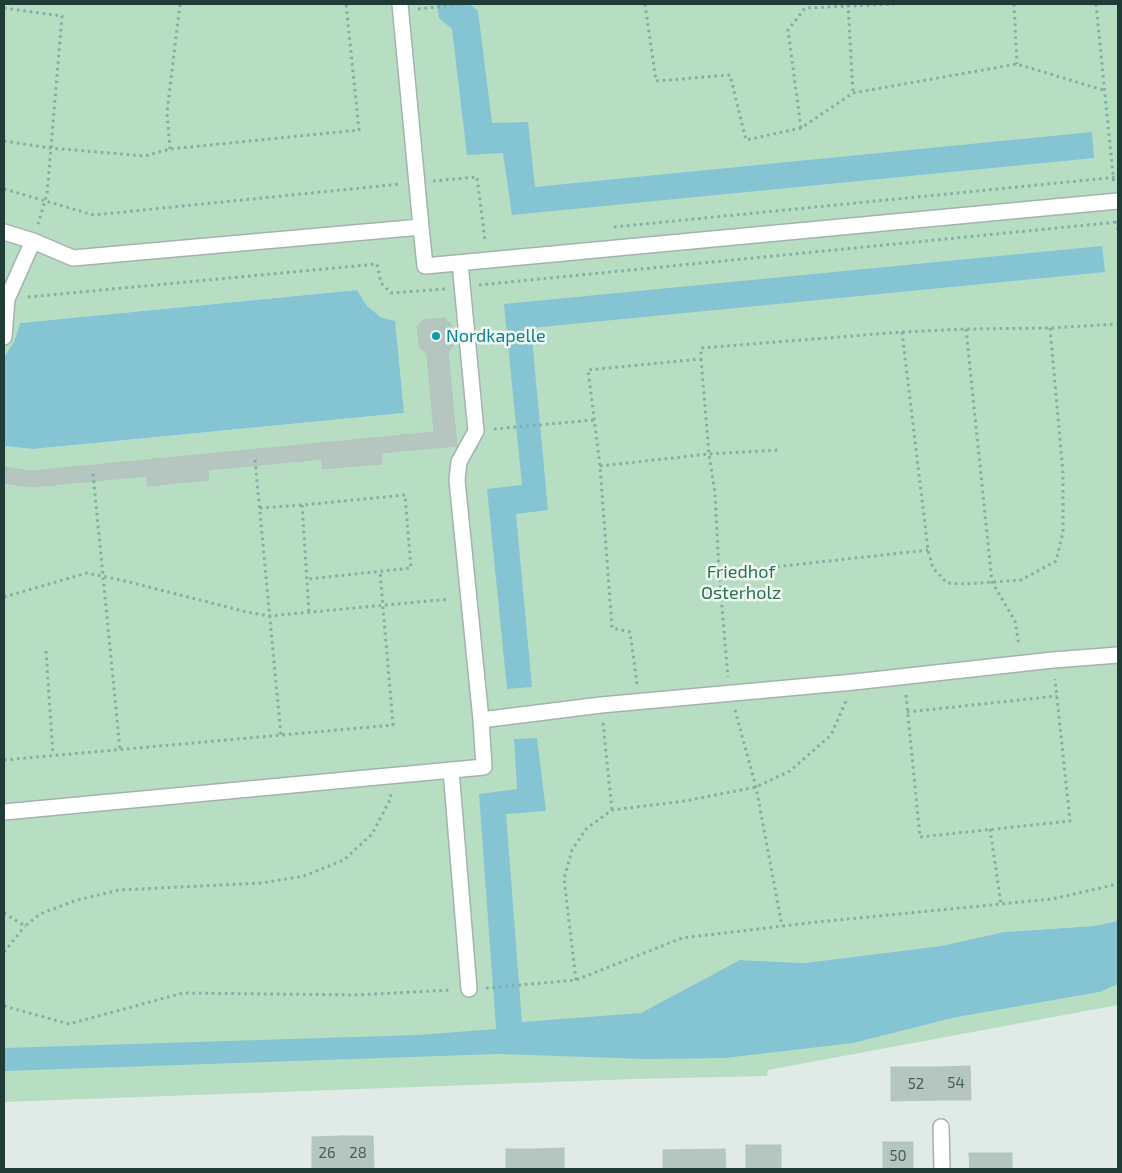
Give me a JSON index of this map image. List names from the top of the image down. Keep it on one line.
{"parks":["Friedhof Osterholz"],"places":["Nordkapelle"],"house_numbers":["54","52","26","28","50"]}
